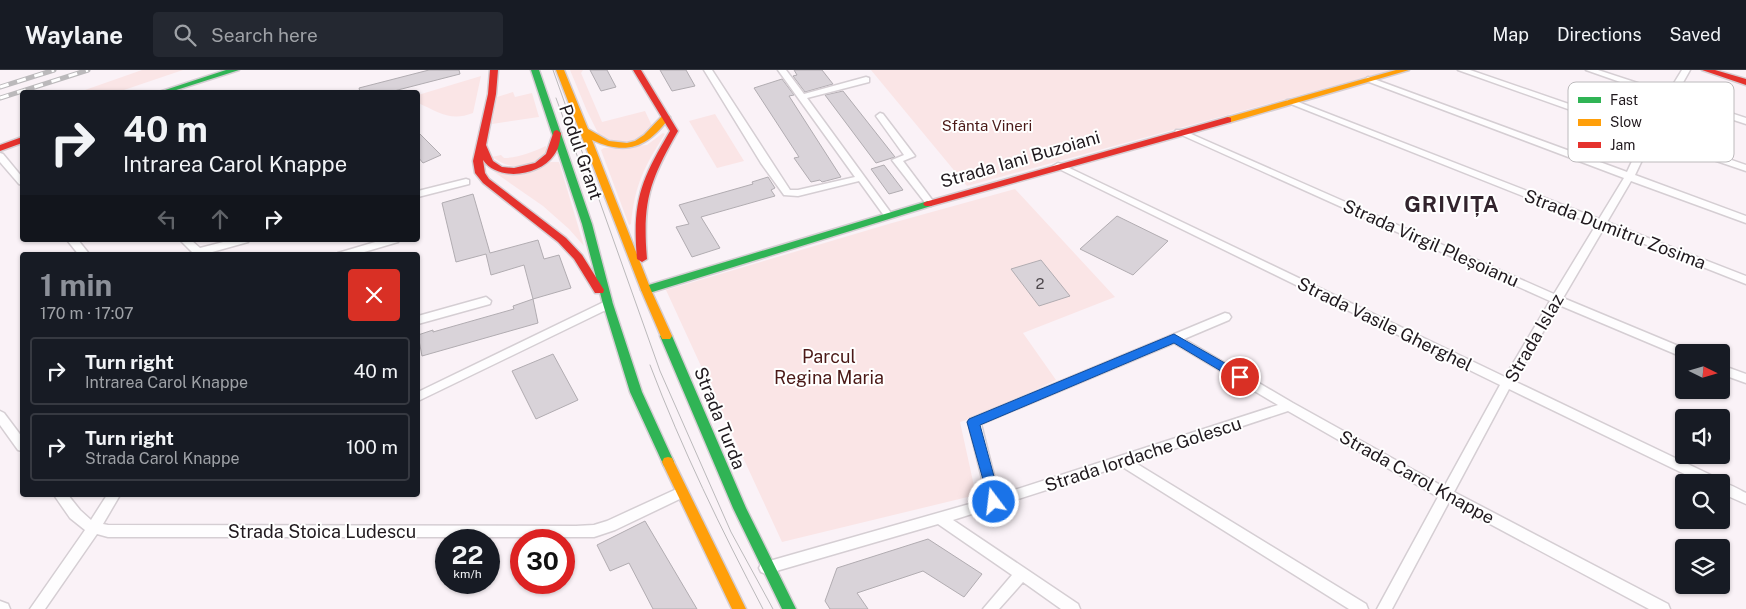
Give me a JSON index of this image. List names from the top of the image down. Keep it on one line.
{"streets":{"main road":["Podul Grant","Strada Iani Buzoiani","Strada Turda"],"street":["Strada Dumitru Zosima","Strada Virgil Pleșoianu","Strada Vasile Gherghel","Strada Islaz","Strada Iordache Golescu","Strada Carol Knappe","Strada Stoica Ludescu"]},"crossings":[["Podul Grant","Strada Turda"],["Strada Iani Buzoiani","Strada Dumitru Zosima"],["Strada Iani Buzoiani","Strada Virgil Pleșoianu"],["Strada Iani Buzoiani","Strada Vasile Gherghel"],["Strada Iani Buzoiani","Strada Turda"],["Strada Dumitru Zosima","Strada Islaz"],["Strada Virgil Pleșoianu","Strada Islaz"],["Strada Vasile Gherghel","Strada Islaz"],["Strada Islaz","Strada Carol Knappe"],["Strada Turda","Strada Iordache Golescu"],["Strada Iordache Golescu","Strada Carol Knappe"]],"districts":["GRIVIȚA"],"parks":["Sfânta Vineri","Parcul Regina Maria"],"house_numbers":["2"],"legend":["Fast","Slow","Jam"],"north":"right","page":{"header":"Waylane","search":"Search here","nav":["Map","Directions","Saved"],"turn":["40 m","Intrarea Carol Knappe"],"heading":["1 min","170 m · 17:07"],"list":[{"name":"Turn right","note":"Intrarea Carol Knappe","value":"40 m"},{"name":"Turn right","note":"Strada Carol Knappe","value":"100 m"}],"speed":"22 km/h","limit":"30"}}
